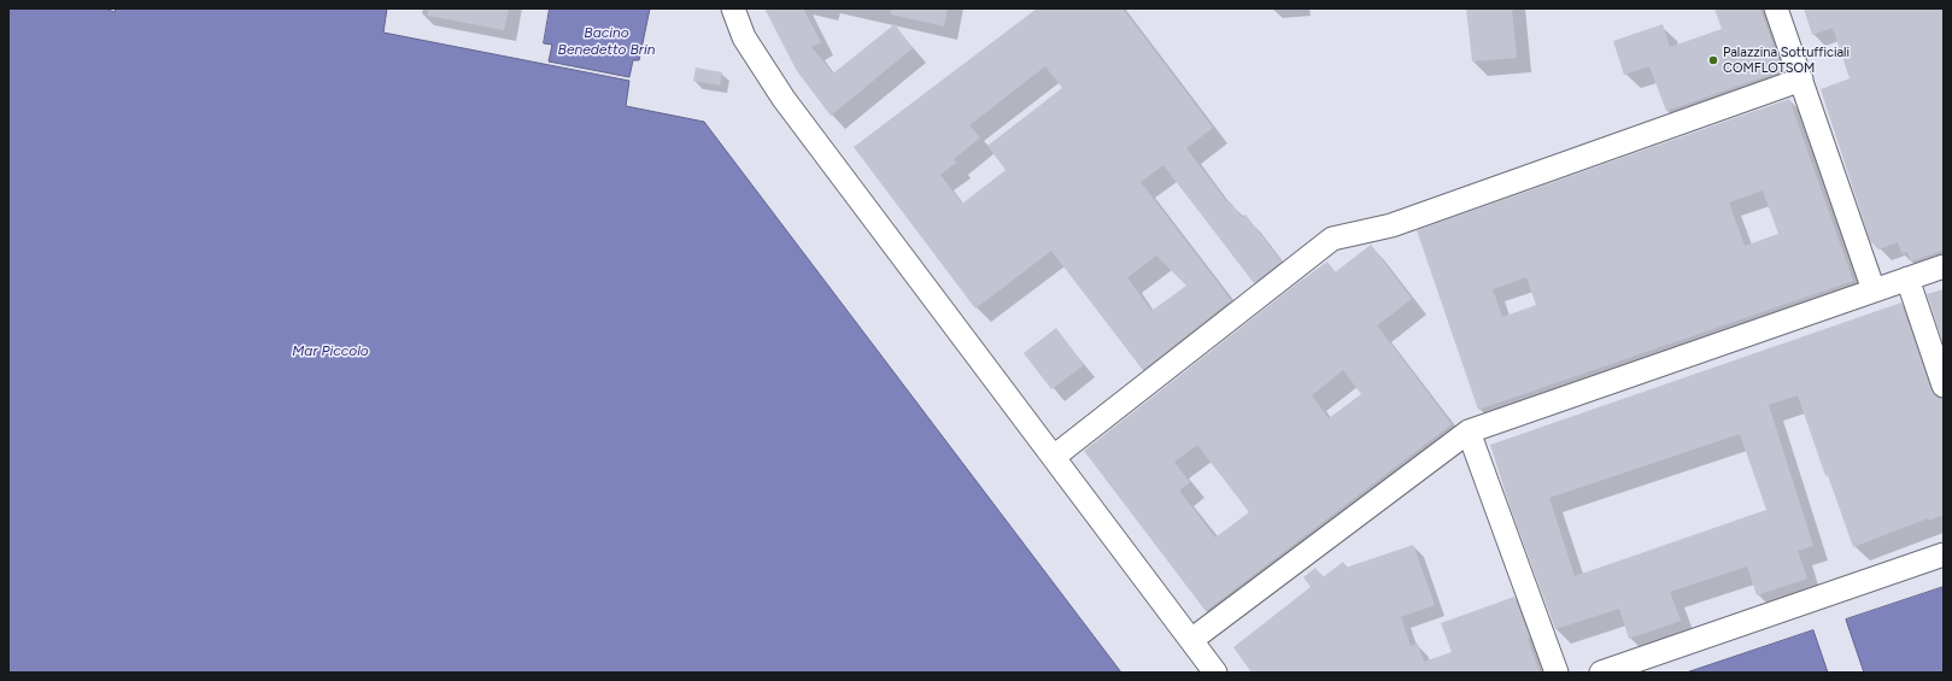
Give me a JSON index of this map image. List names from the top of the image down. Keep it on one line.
{"water":["Bacino Benedetto Brin","Mar Piccolo"],"places":["Palazzina Sottufficiali COMFLOTSOM"]}
